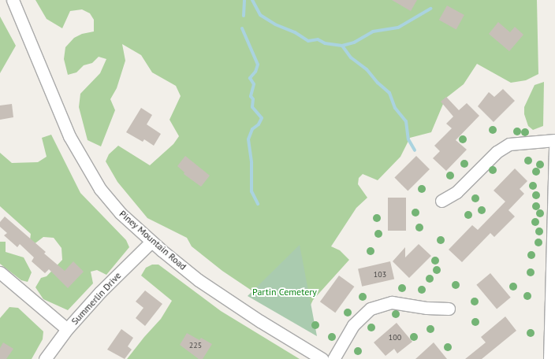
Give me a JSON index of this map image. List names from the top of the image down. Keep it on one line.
{"streets":{"street":["Piney Mountain Road","Summerlin Drive"]},"crossings":[["Piney Mountain Road","Summerlin Drive"]],"parks":["Partin Cemetery"],"house_numbers":["103","100","225"]}
